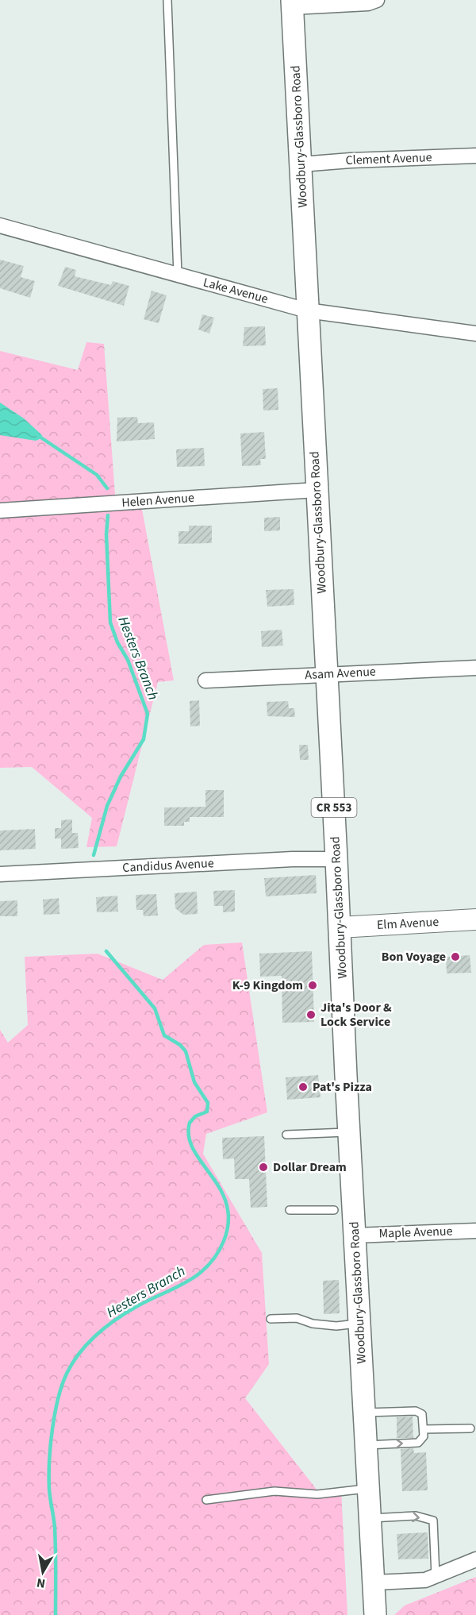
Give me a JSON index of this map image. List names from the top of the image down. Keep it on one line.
{"streets":{"main road":["Woodbury-Glassboro Road","CR 553","Elm Avenue"],"street":["Clement Avenue","Lake Avenue","Helen Avenue","Asam Avenue","Candidus Avenue","Maple Avenue"]},"crossings":[["Woodbury-Glassboro Road","Clement Avenue"],["Woodbury-Glassboro Road","Lake Avenue"],["Woodbury-Glassboro Road","Helen Avenue"],["Woodbury-Glassboro Road","Asam Avenue"],["Woodbury-Glassboro Road","Candidus Avenue"],["Woodbury-Glassboro Road","Elm Avenue"],["Woodbury-Glassboro Road","Maple Avenue"]],"water":["Hesters Branch"],"places":["Bon Voyage","K-9 Kingdom","Jita's Door & Lock Service","Pat's Pizza","Dollar Dream"],"north":"bottom"}
